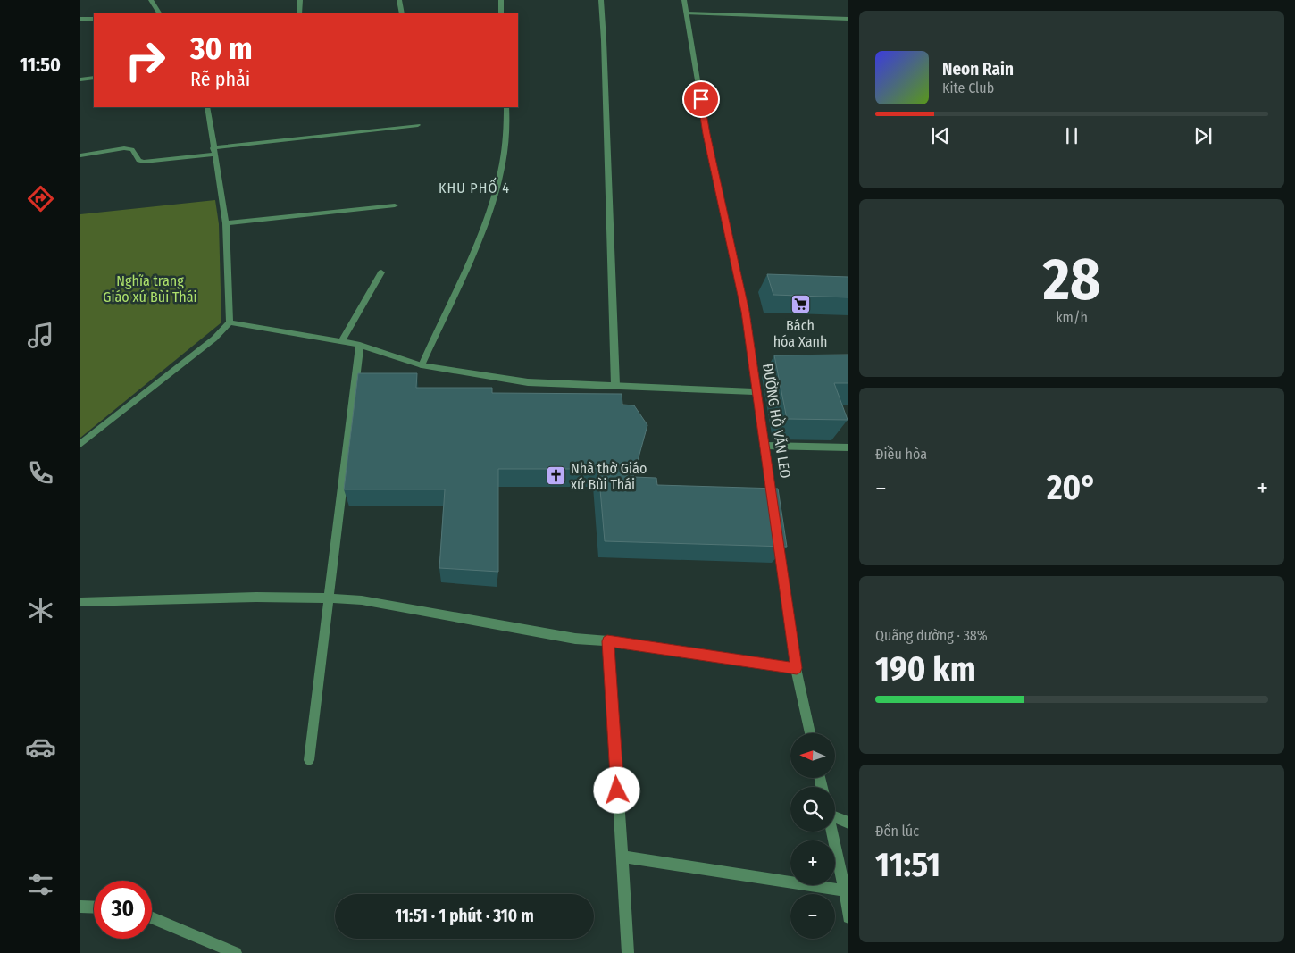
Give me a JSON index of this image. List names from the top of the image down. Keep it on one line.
{"streets":{"street":["ĐƯỜNG HỒ VĂN LEO"]},"districts":["KHU PHỐ 4"],"parks":["Nghĩa trang Giáo xứ Bùi Thái"],"places":{"supermarket":["Bách hóa Xanh"],"church":["Nhà thờ Giáo xứ Bùi Thái"]},"north":"left","page":{"tabs":"11:50","turn":["30 m","Rẽ phải"],"song":["Neon Rain","Kite Club"],"tile":[["28","km/h"],"Điều hòa",["Quãng đường · 38%","190 km"],["Đến lúc","11:51"]],"heat":["−","20°","+"],"map_buttons":["+","−"],"limit":"30","trip":"11:51 · 1 phút · 310 m"}}
